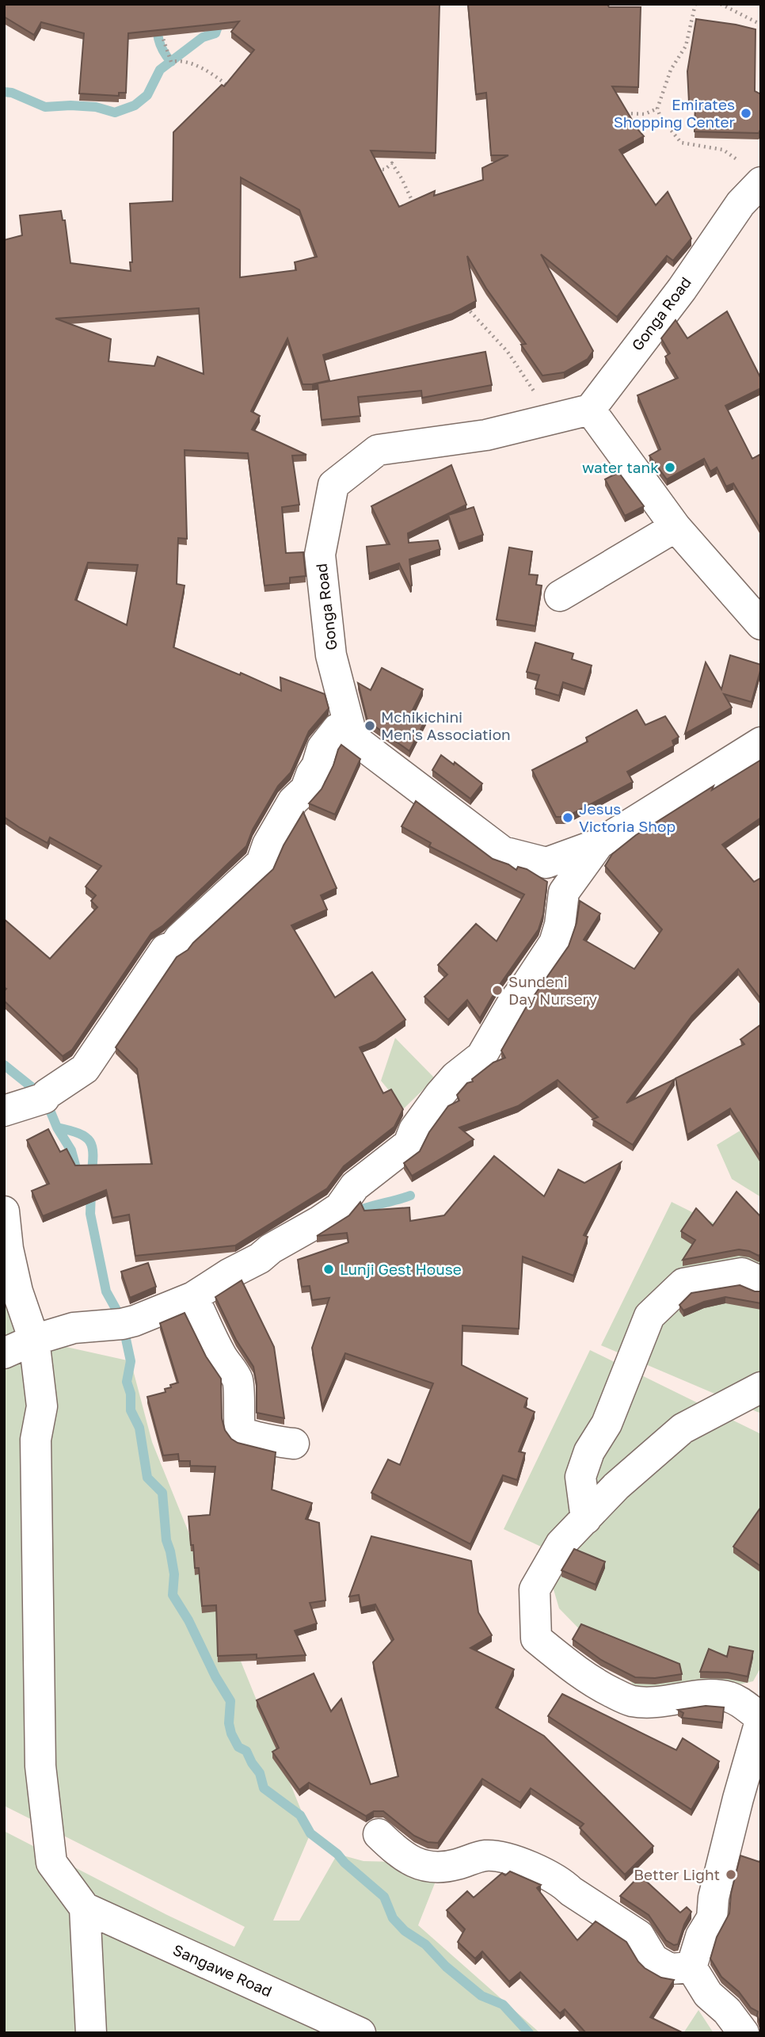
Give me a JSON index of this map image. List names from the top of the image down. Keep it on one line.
{"streets":{"street":["Gonga Road","Sangawe Road"]},"places":["Emirates Shopping Center","water tank","Mchikichini Men's Association","Jesus Victoria Shop","Sundeni Day Nursery","Lunji Gest House","Better Light"]}
